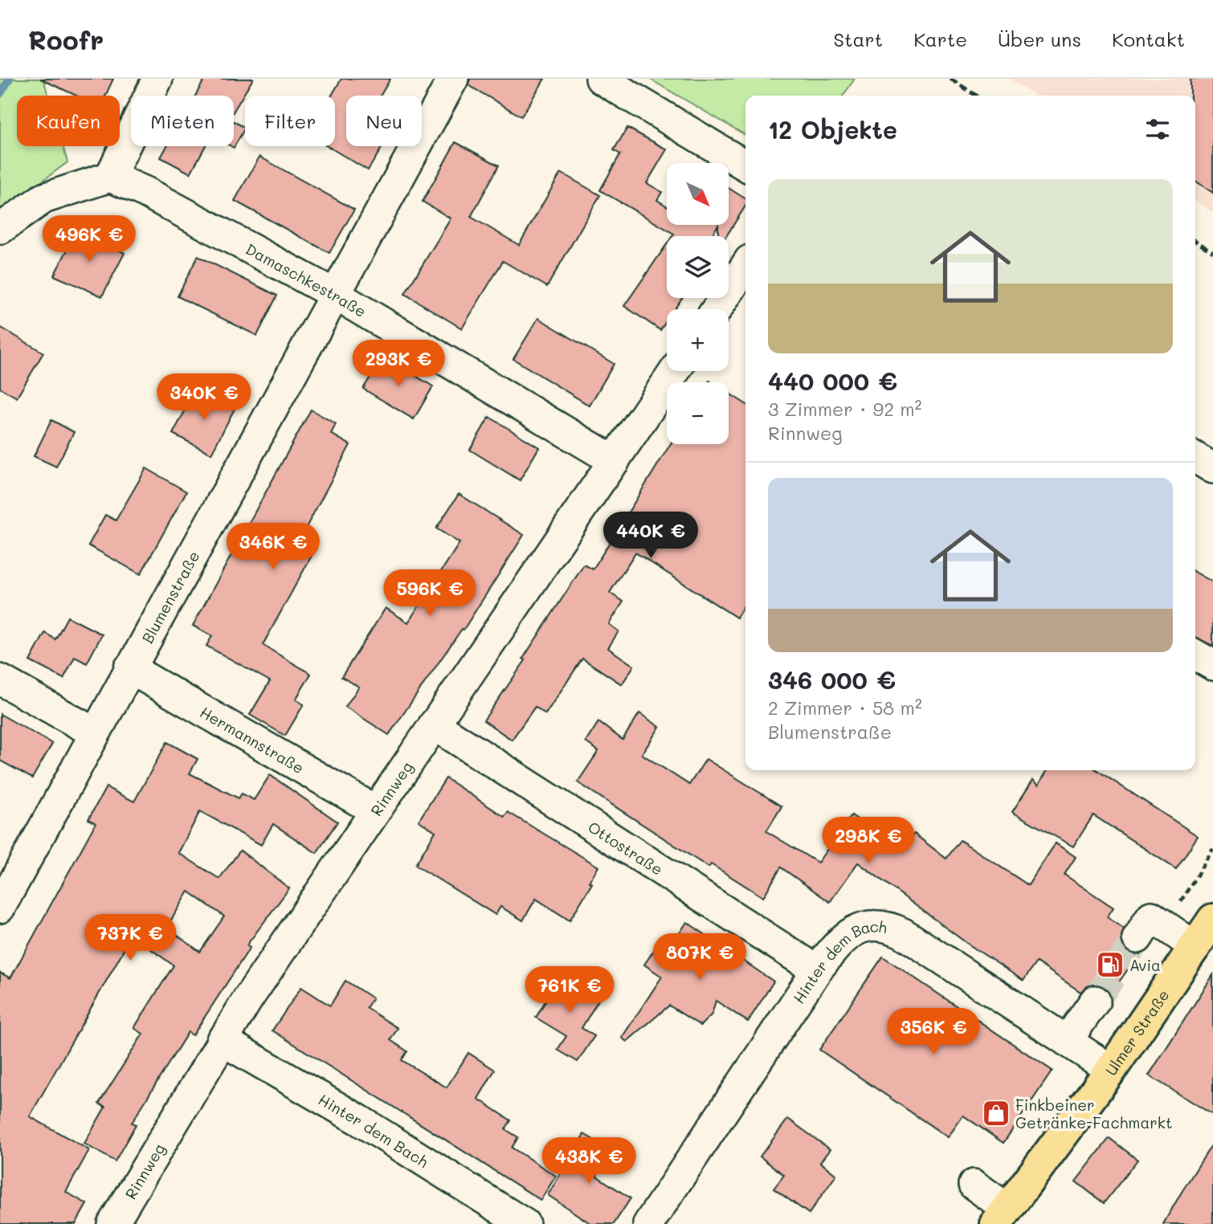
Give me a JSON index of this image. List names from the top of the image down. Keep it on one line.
{"streets":{"main road":["Ulmer Straße"],"street":["Damaschkestraße","Blumenstraße","Hermannstraße","Rinnweg","Ottostraße","Hinter dem Bach"]},"crossings":[["Damaschkestraße","Blumenstraße"],["Damaschkestraße","Rinnweg"],["Blumenstraße","Hermannstraße"],["Hermannstraße","Rinnweg"],["Rinnweg","Ottostraße"],["Rinnweg","Hinter dem Bach"],["Ottostraße","Hinter dem Bach"],["Hinter dem Bach","Ulmer Straße"]],"places":{"fuel station":["Avia"],"shop":["Finkbeiner Getränke-Fachmarkt"]},"north":"bottom right","page":{"header":"Roofr","nav":["Start","Karte","Über uns","Kontakt"],"chip":["Kaufen","Mieten","Filter","Neu"],"heading":"12 Objekte","map_buttons":["+","−"],"list":[{"name":"440 000 €","note":"3 Zimmer · 92 m² · Rinnweg"},{"name":"346 000 €","note":"2 Zimmer · 58 m² · Blumenstraße"}],"price":["496K €","293K €","340K €","440K €","346K €","596K €","298K €","737K €","807K €","761K €","356K €","438K €"]}}
